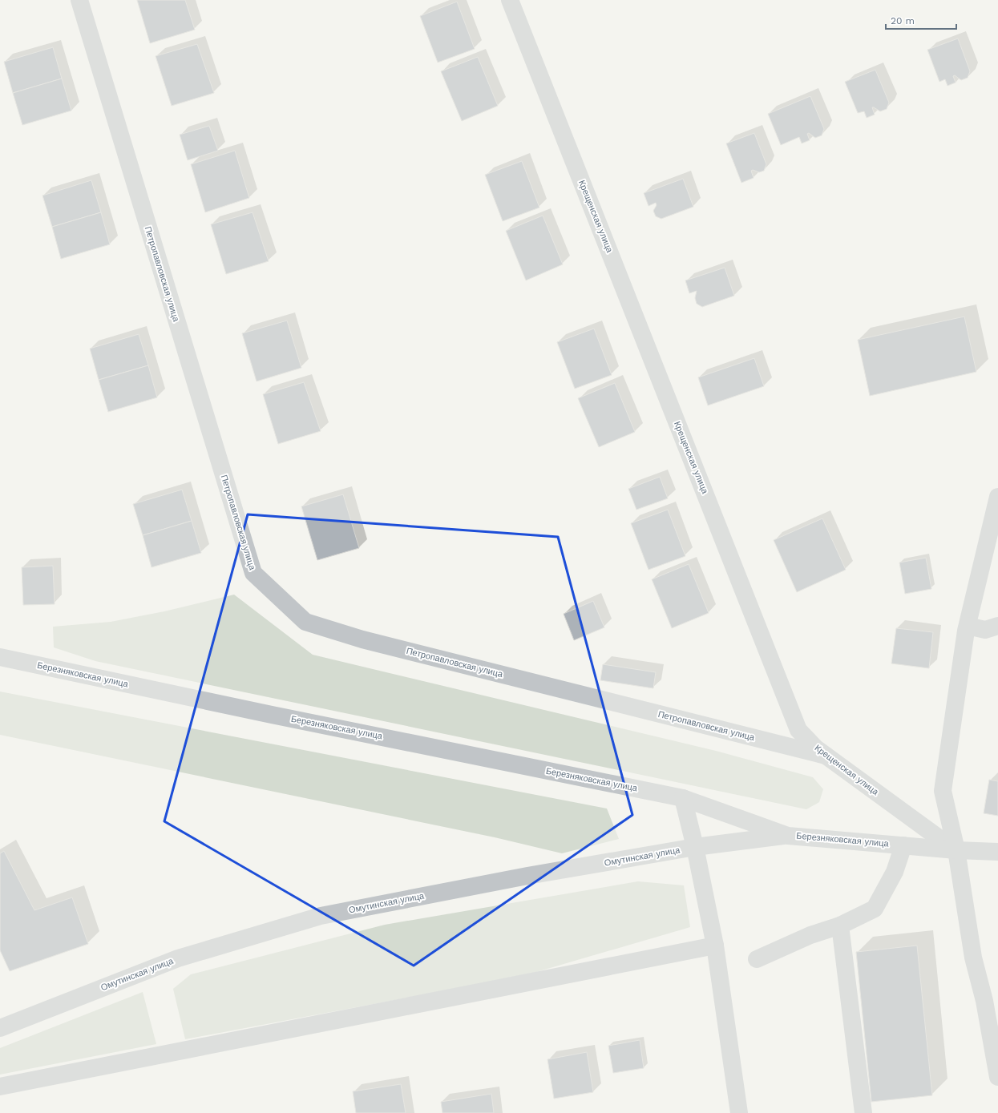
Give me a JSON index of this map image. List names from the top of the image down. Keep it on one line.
{"streets":{"street":["Крещенская улица","Петропавловская улица","Березняковская улица","Омутинская улица"]},"crossings":[["Крещенская улица","Петропавловская улица"],["Крещенская улица","Березняковская улица"],["Березняковская улица","Омутинская улица"]],"scale_bar":"20 m"}
